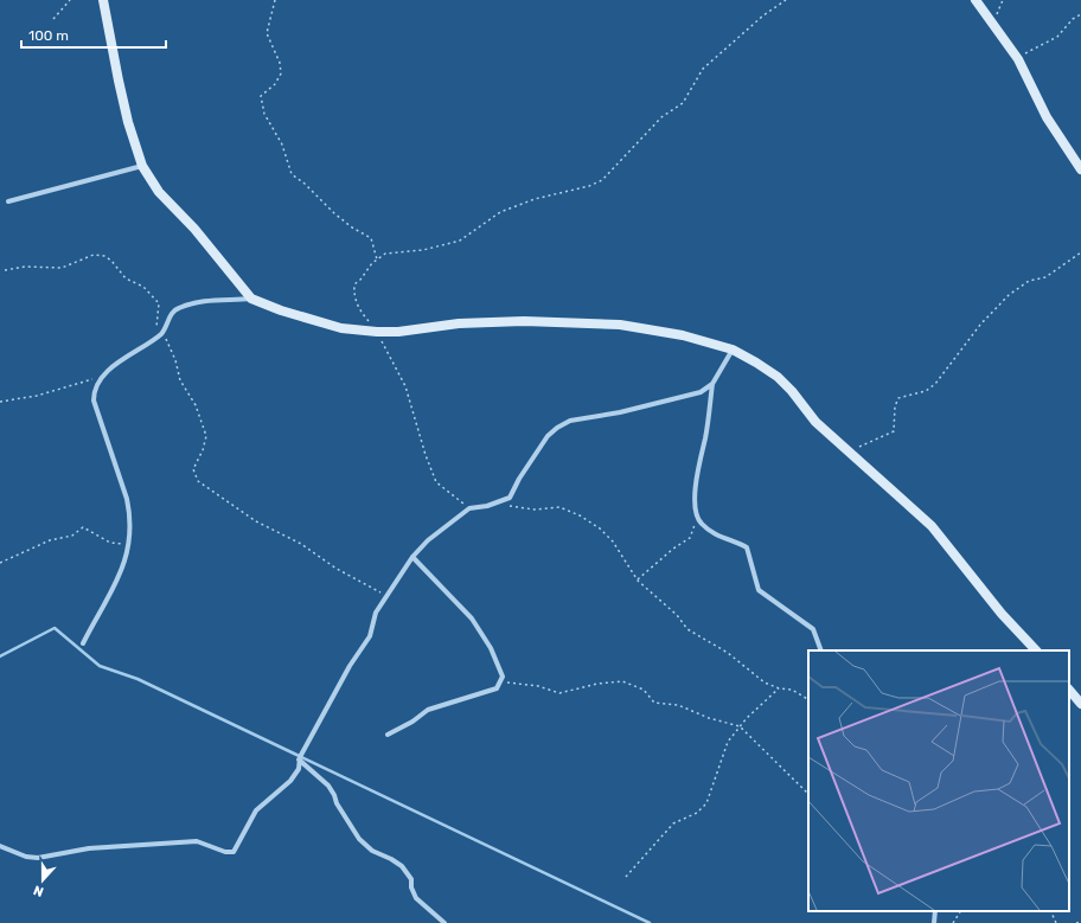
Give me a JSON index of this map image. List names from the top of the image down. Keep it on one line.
{"scale_bar":"100 m","north":"bottom"}
